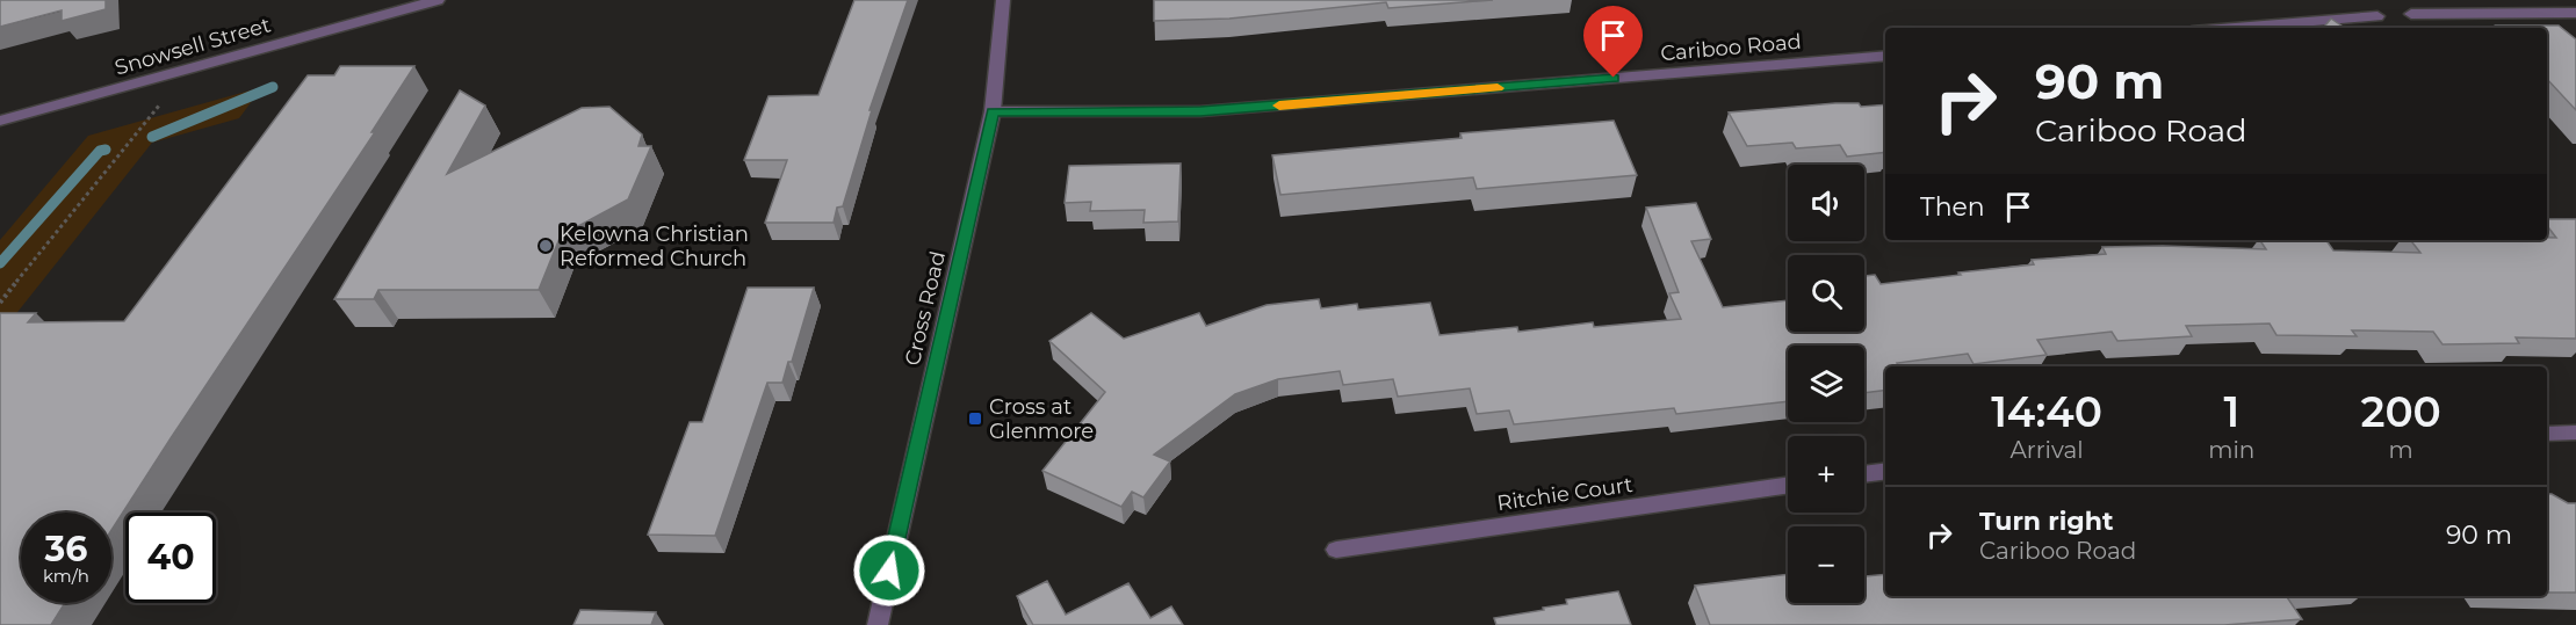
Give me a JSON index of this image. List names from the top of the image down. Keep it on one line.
{"streets":{"street":["Snowsell Street","Cariboo Road","Cross Road","Ritchie Court"]},"crossings":[["Cariboo Road","Cross Road"]],"places":{"other":["Kelowna Christian Reformed Church"],"transit":["Cross at Glenmore"]},"page":{"turn":["90 m","Cariboo Road"],"map_buttons":["+","−"],"then":"Then","eta":["14:40","Arrival","1","min","200","m"],"list":[{"name":"Turn right","note":"Cariboo Road","value":"90 m"}],"speed":"36 km/h","limit":"40"}}
